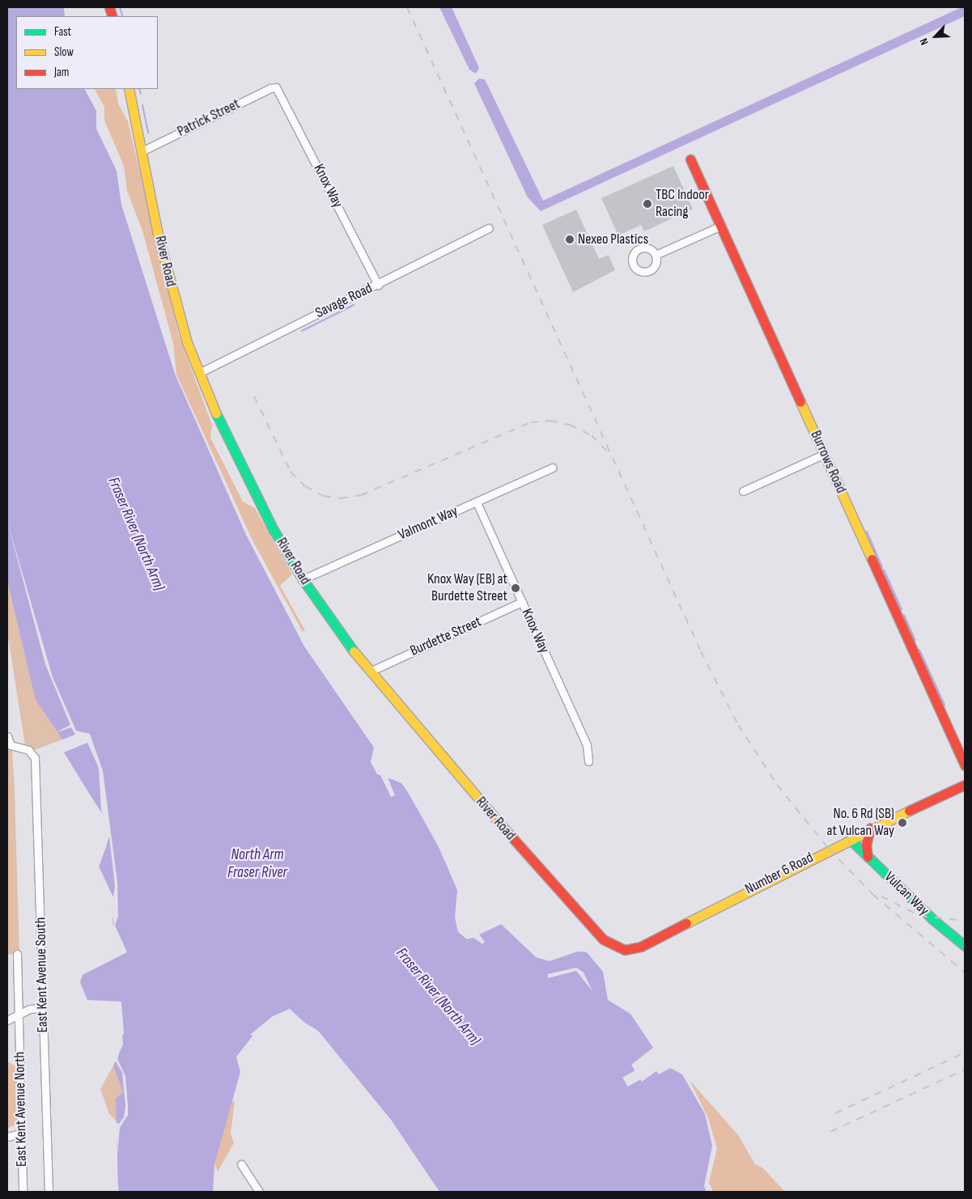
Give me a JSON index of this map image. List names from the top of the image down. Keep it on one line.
{"streets":{"street":["Patrick Street","Knox Way","River Road","Savage Road","Burrows Road","Valmont Way","Burdette Street","Number 6 Road","Vulcan Way","East Kent Avenue South","East Kent Avenue North"]},"crossings":[["Patrick Street","Knox Way"],["Patrick Street","River Road"],["Knox Way","Savage Road"],["Knox Way","Valmont Way"],["Knox Way","Burdette Street"],["River Road","Savage Road"],["River Road","Valmont Way"],["River Road","Burdette Street"],["River Road","Number 6 Road"],["Number 6 Road","Vulcan Way"]],"water":["Fraser River (North Arm)","North Arm Fraser River"],"places":["TBC Indoor Racing","Nexeo Plastics","Knox Way (EB) at Burdette Street","No. 6 Rd (SB) at Vulcan Way"],"legend":["Fast","Slow","Jam"],"north":"bottom left"}
